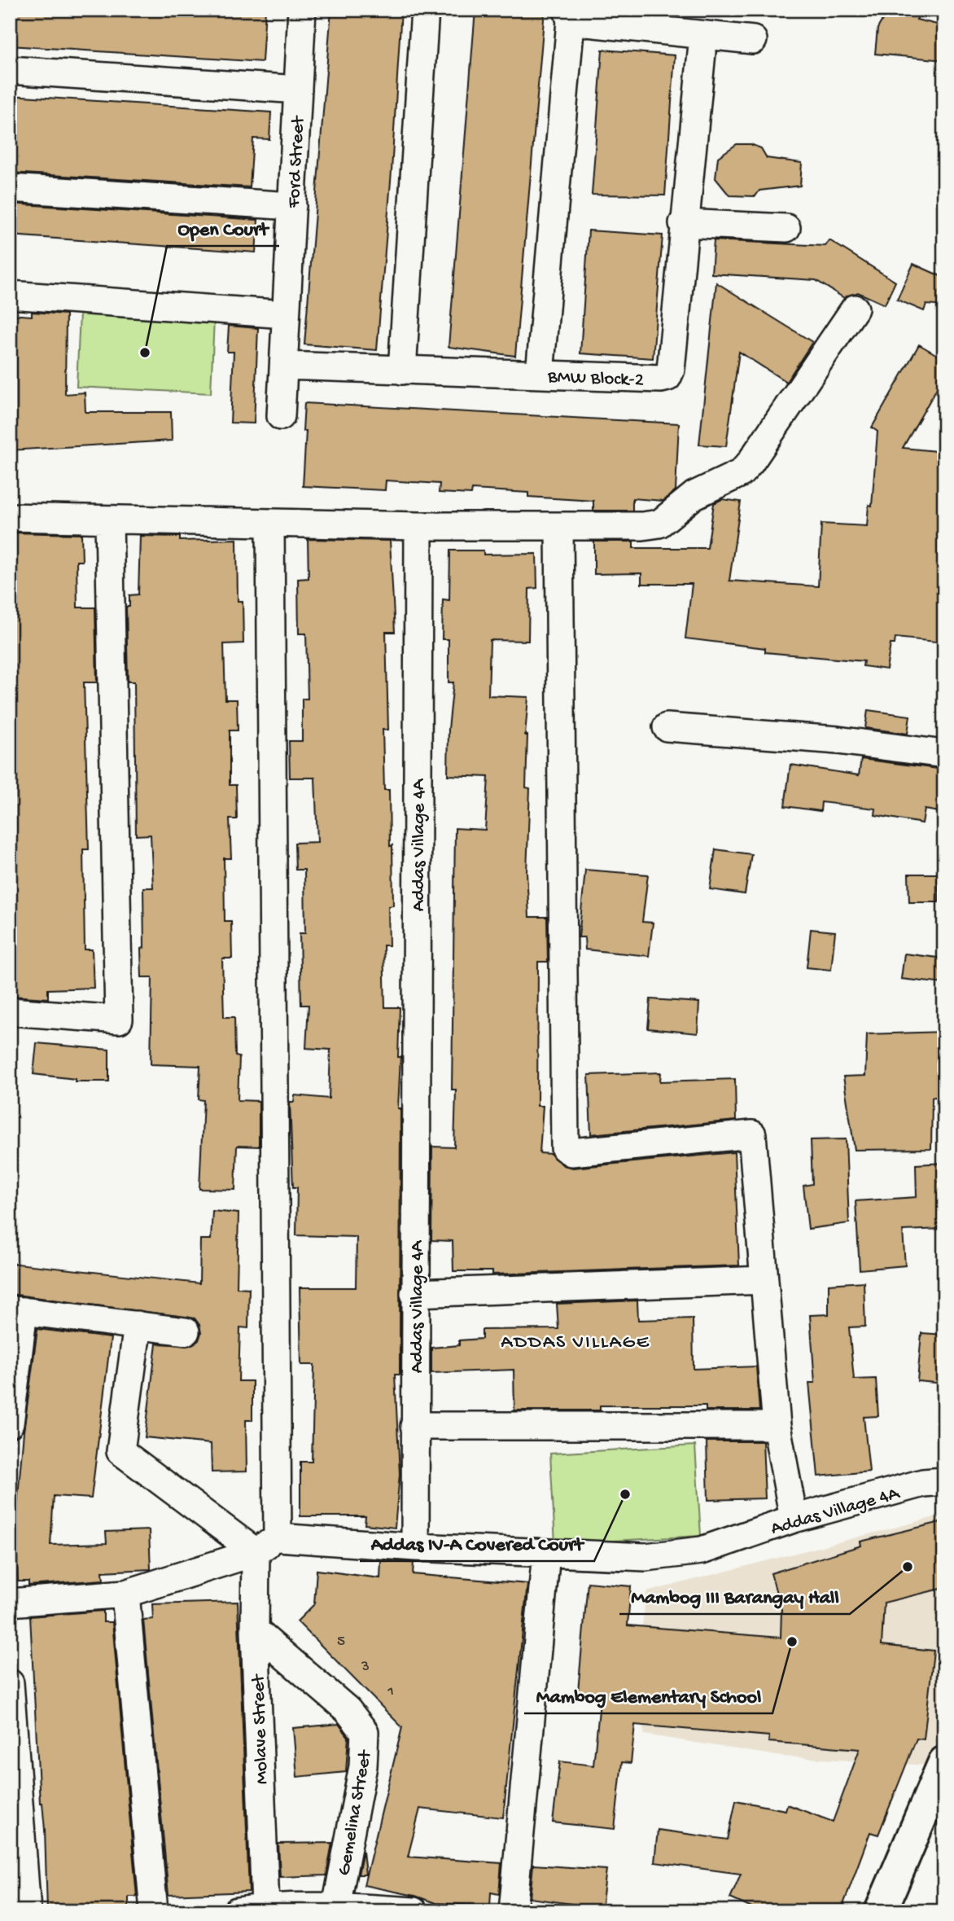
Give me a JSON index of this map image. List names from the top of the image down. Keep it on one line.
{"streets":{"street":["Ford Street","BMW Block-2","Addas Village 4A","Molave Street","Gemelina Street"]},"crossings":[["Ford Street","BMW Block-2"],["Molave Street","Gemelina Street"]],"districts":["ADDAS VILLAGE"],"places":["Open Court","Addas IV-A Covered Court","Mambog III Barangay Hall","Mambog Elementary School"],"house_numbers":["5","3","1"]}
